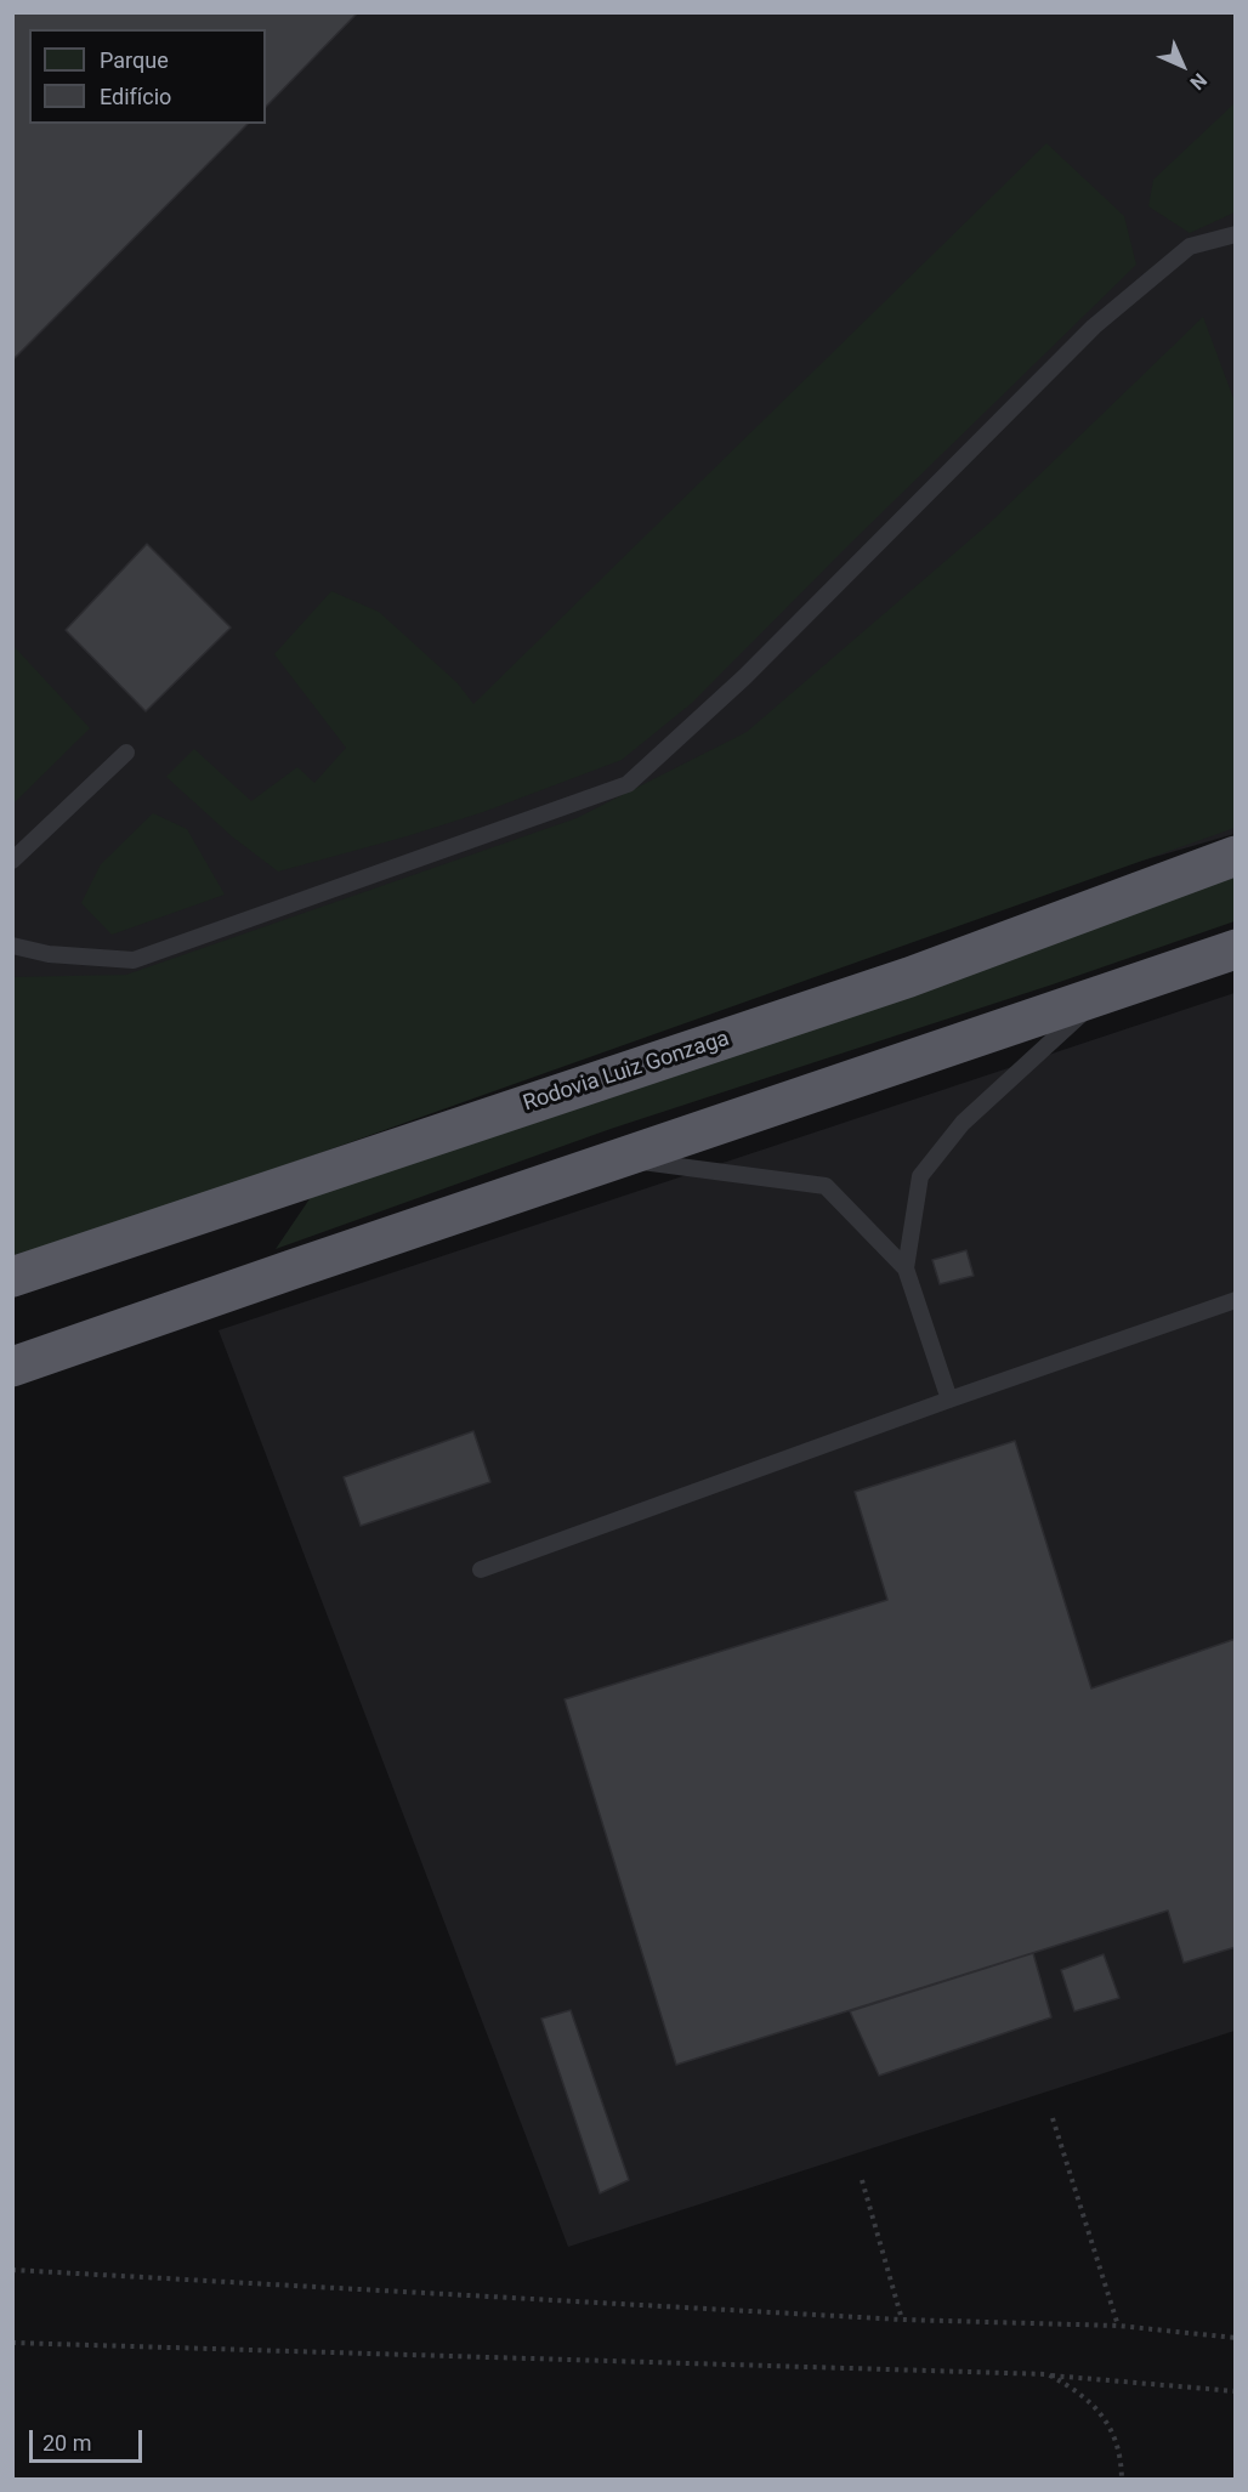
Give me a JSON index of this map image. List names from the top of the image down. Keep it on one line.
{"streets":{"highway":["Rodovia Luiz Gonzaga"]},"legend":["Parque","Edifício"],"scale_bar":"20 m","north":"bottom right"}
